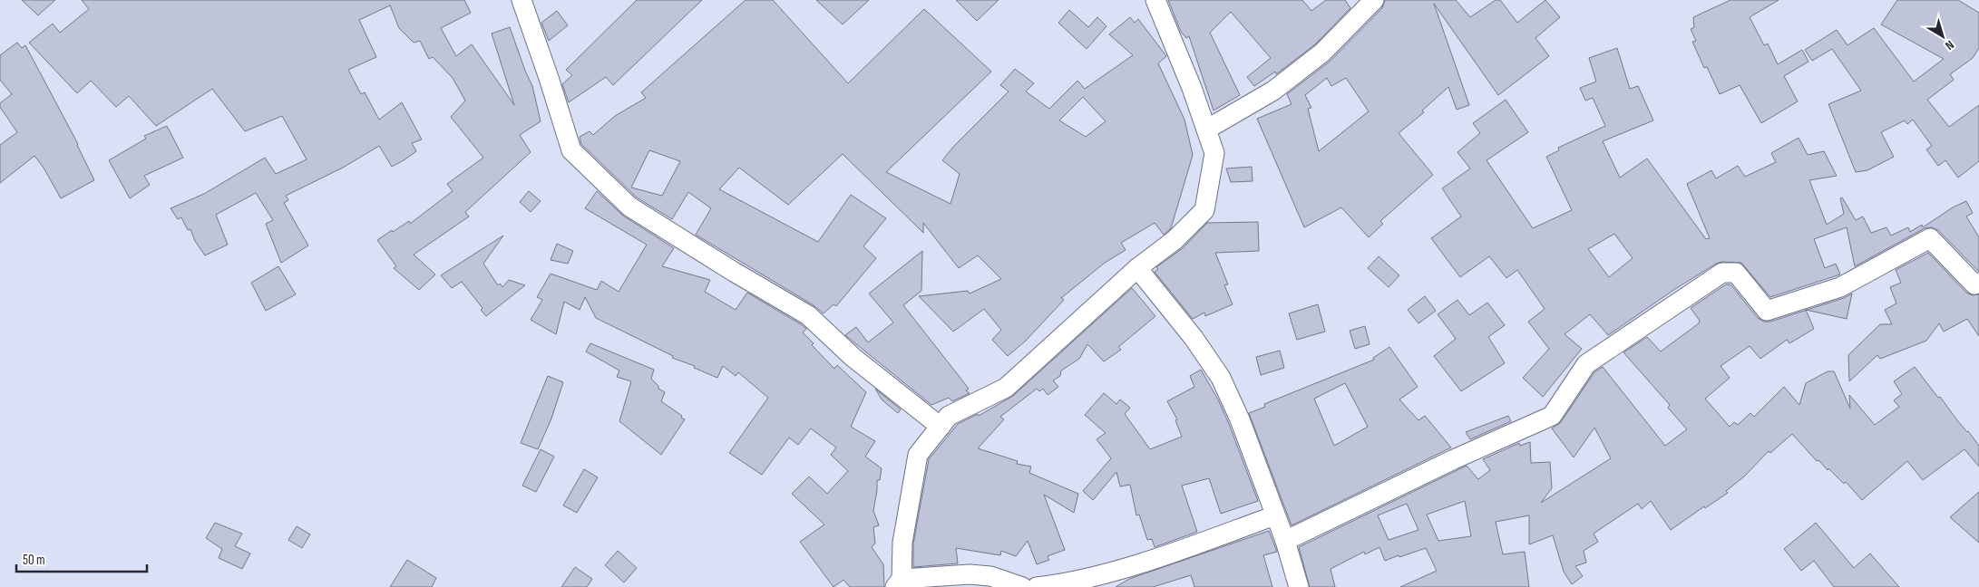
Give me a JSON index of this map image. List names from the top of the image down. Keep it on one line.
{"scale_bar":"50 m","north":"bottom right"}
